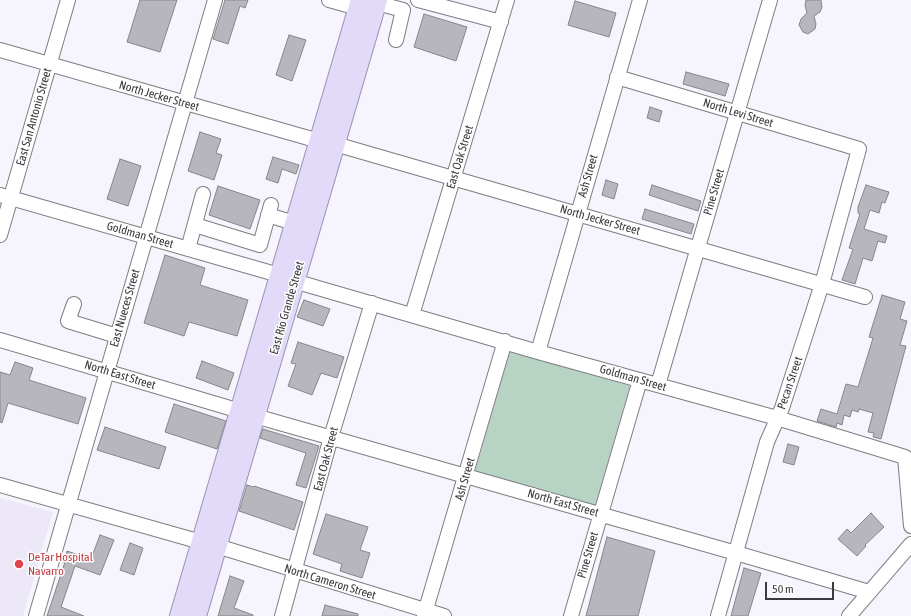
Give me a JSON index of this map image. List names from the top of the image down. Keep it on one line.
{"streets":{"main road":["East Rio Grande Street"],"street":["North Jecker Street","North Levi Street","East San Antonio Street","East Oak Street","Ash Street","Pine Street","Goldman Street","East Nueces Street","North East Street","Pecan Street","North Cameron Street"]},"crossings":[["North Jecker Street","East San Antonio Street"],["North Jecker Street","East Oak Street"],["North Jecker Street","Ash Street"],["North Jecker Street","Pine Street"],["North Jecker Street","East Nueces Street"],["North Jecker Street","East Rio Grande Street"],["North Jecker Street","Pecan Street"],["North Levi Street","Ash Street"],["North Levi Street","Pine Street"],["North Levi Street","Pecan Street"],["East San Antonio Street","Goldman Street"],["East Oak Street","Goldman Street"],["East Oak Street","North East Street"],["East Oak Street","North Cameron Street"],["Ash Street","Goldman Street"],["Ash Street","North East Street"],["Ash Street","North Cameron Street"],["Pine Street","Goldman Street"],["Pine Street","North East Street"],["Goldman Street","East Nueces Street"],["Goldman Street","East Rio Grande Street"],["Goldman Street","Pecan Street"],["East Nueces Street","North East Street"],["East Nueces Street","North Cameron Street"],["East Rio Grande Street","North East Street"],["East Rio Grande Street","North Cameron Street"],["North East Street","Pecan Street"]],"places":["DeTar Hospital Navarro"],"scale_bar":"50 m"}
